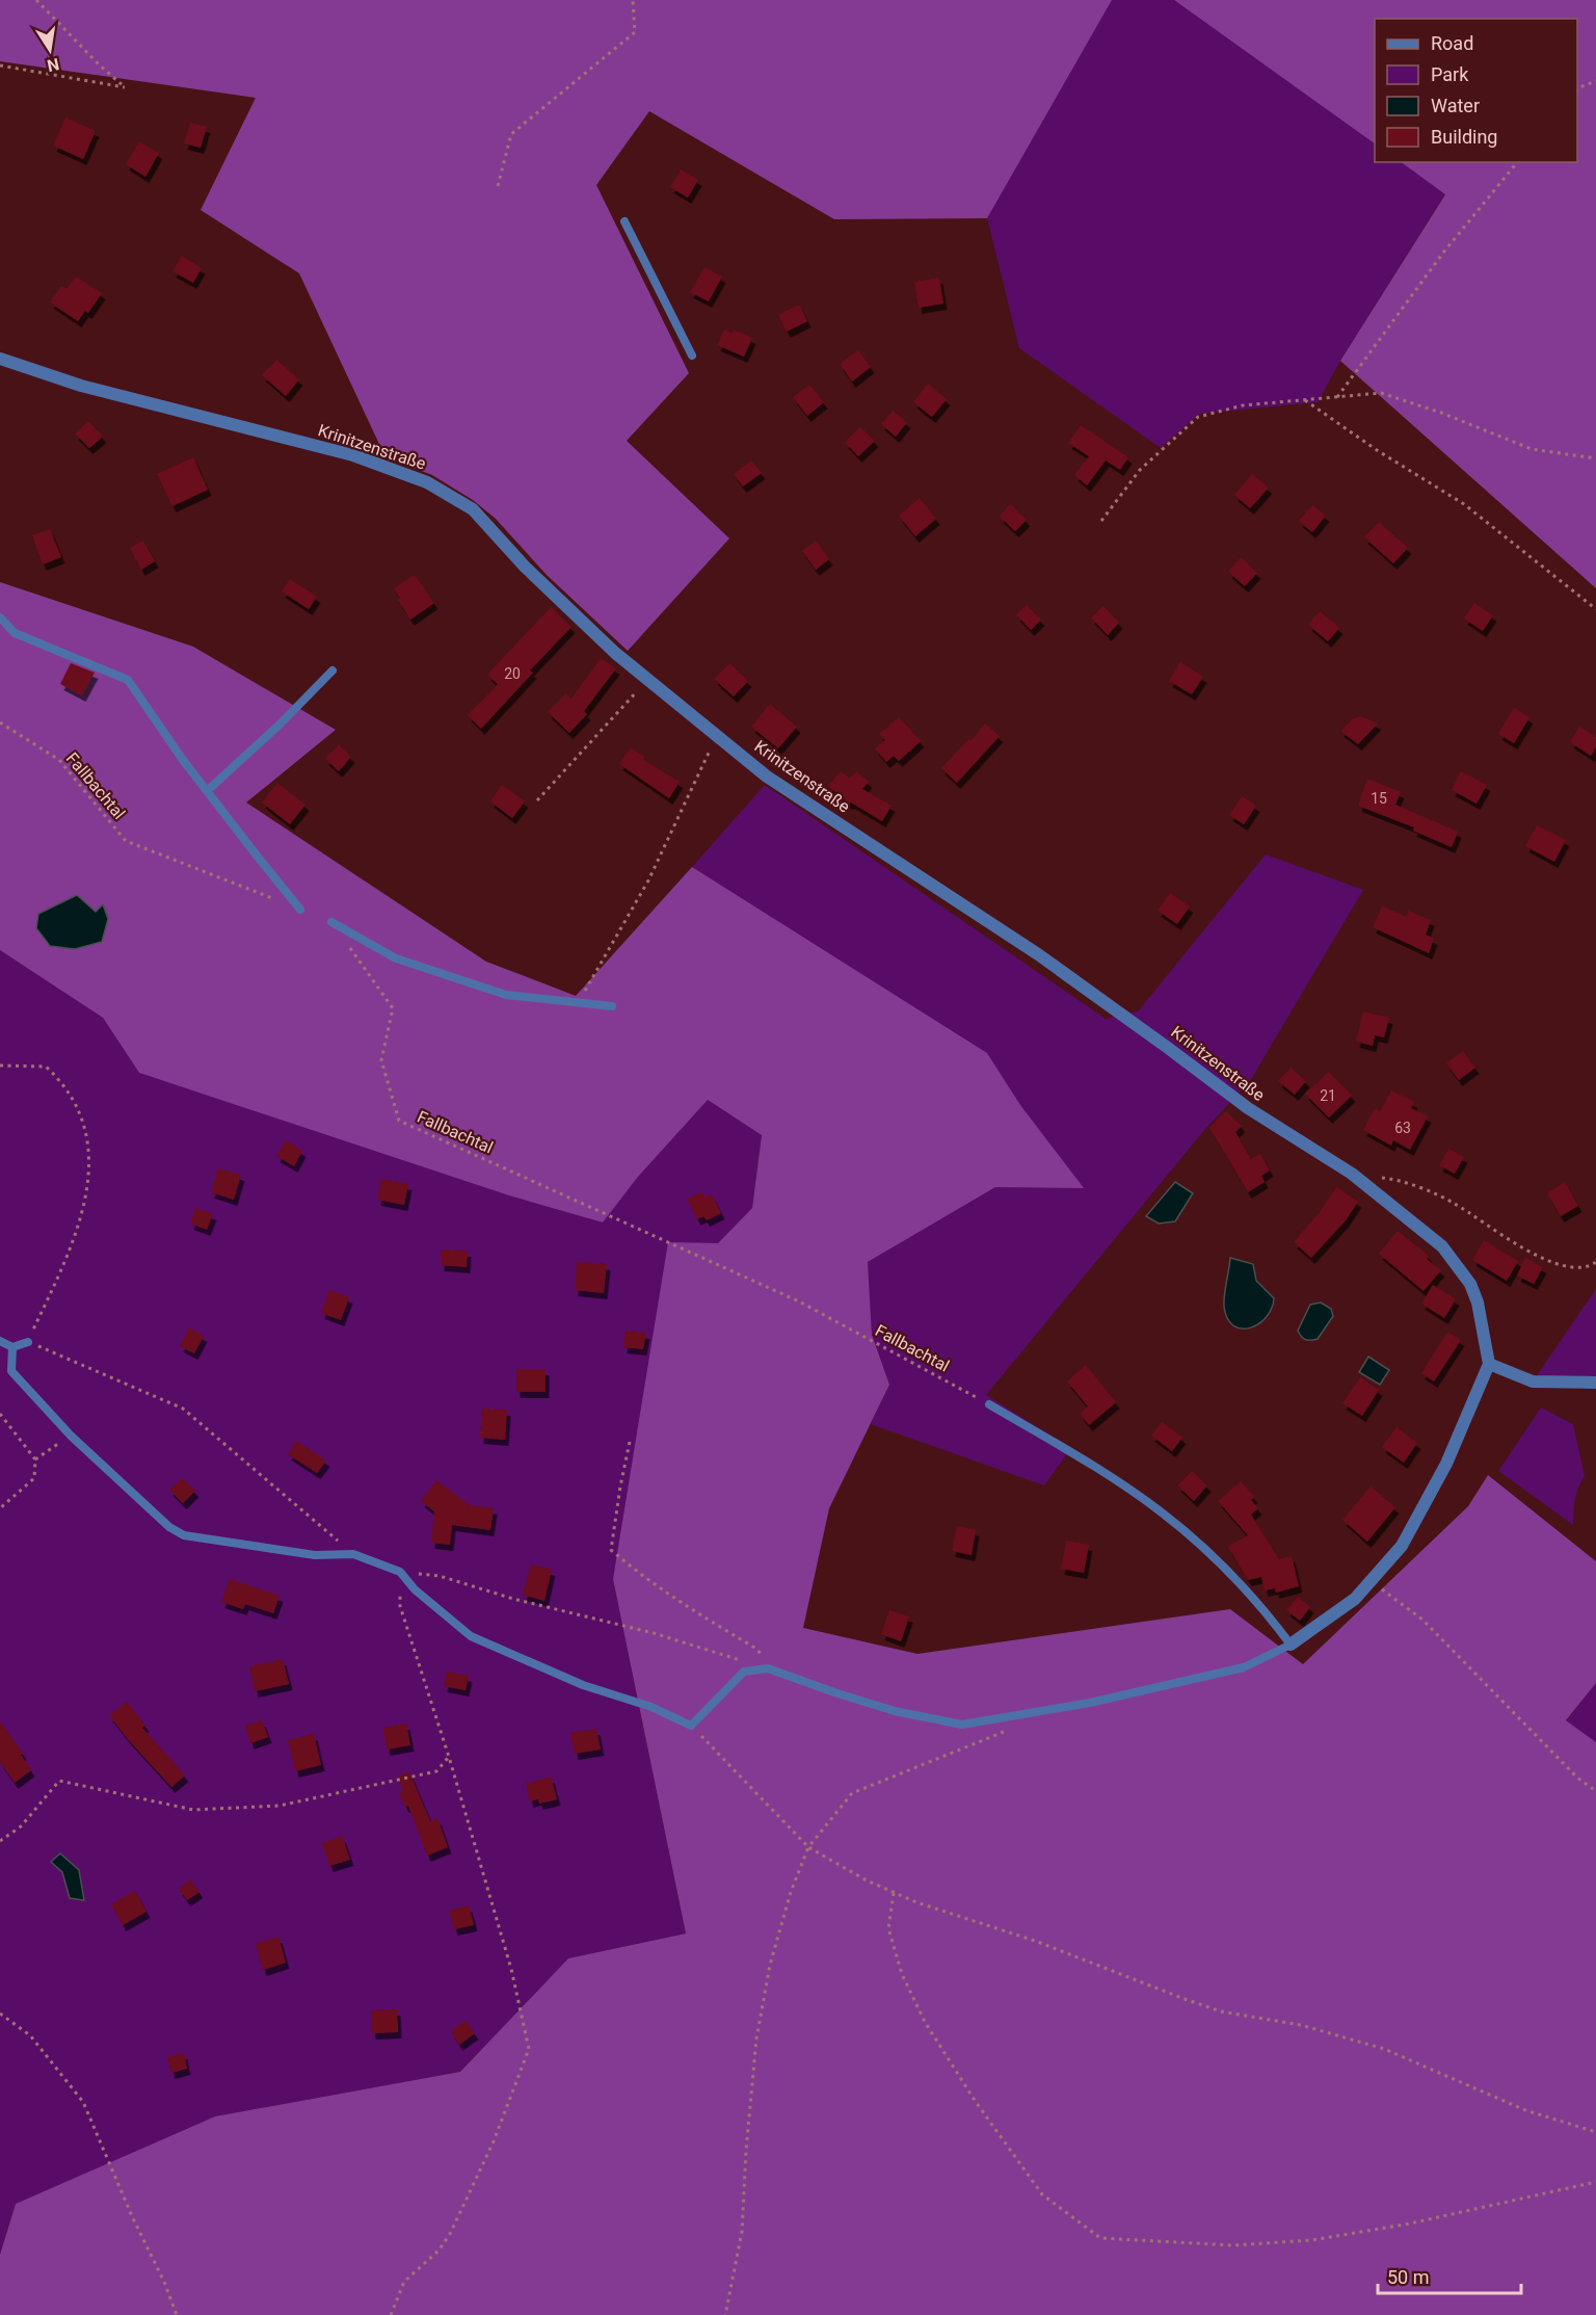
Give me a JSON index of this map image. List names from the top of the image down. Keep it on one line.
{"streets":{"street":["Krinitzenstraße"],"path":["Fallbachtal"]},"house_numbers":["20","15","21","63"],"legend":["Road","Park","Water","Building"],"scale_bar":"50 m","north":"bottom"}
